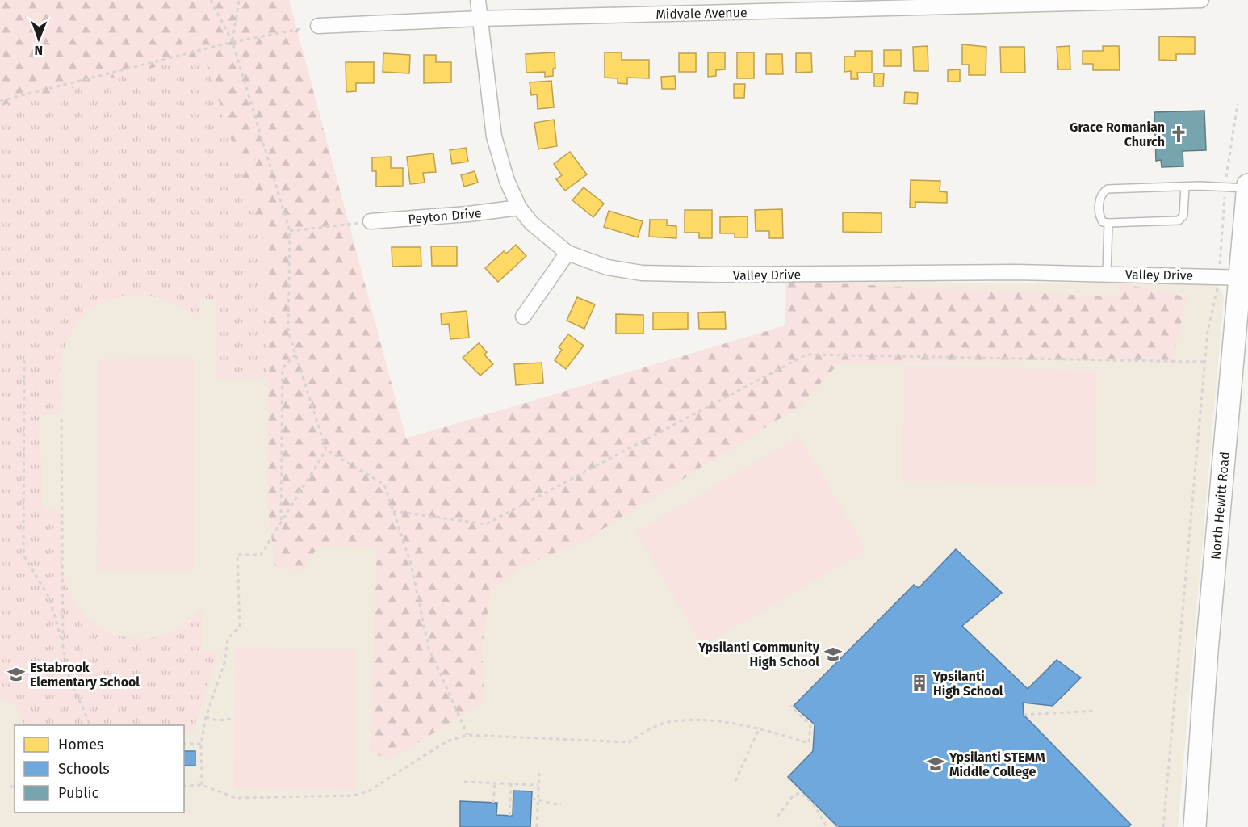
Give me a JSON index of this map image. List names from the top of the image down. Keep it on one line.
{"streets":{"main road":["North Hewitt Road"],"street":["Midvale Avenue","Peyton Drive","Valley Drive"]},"crossings":[["Midvale Avenue","Valley Drive"],["Peyton Drive","Valley Drive"],["Valley Drive","North Hewitt Road"]],"places":{"church":["Grace Romanian Church"],"school or university":["Ypsilanti Community High School","Estabrook Elementary School","Ypsilanti STEMM Middle College"],"building":["Ypsilanti High School"]},"legend":["Homes","Schools","Public"],"north":"bottom"}
